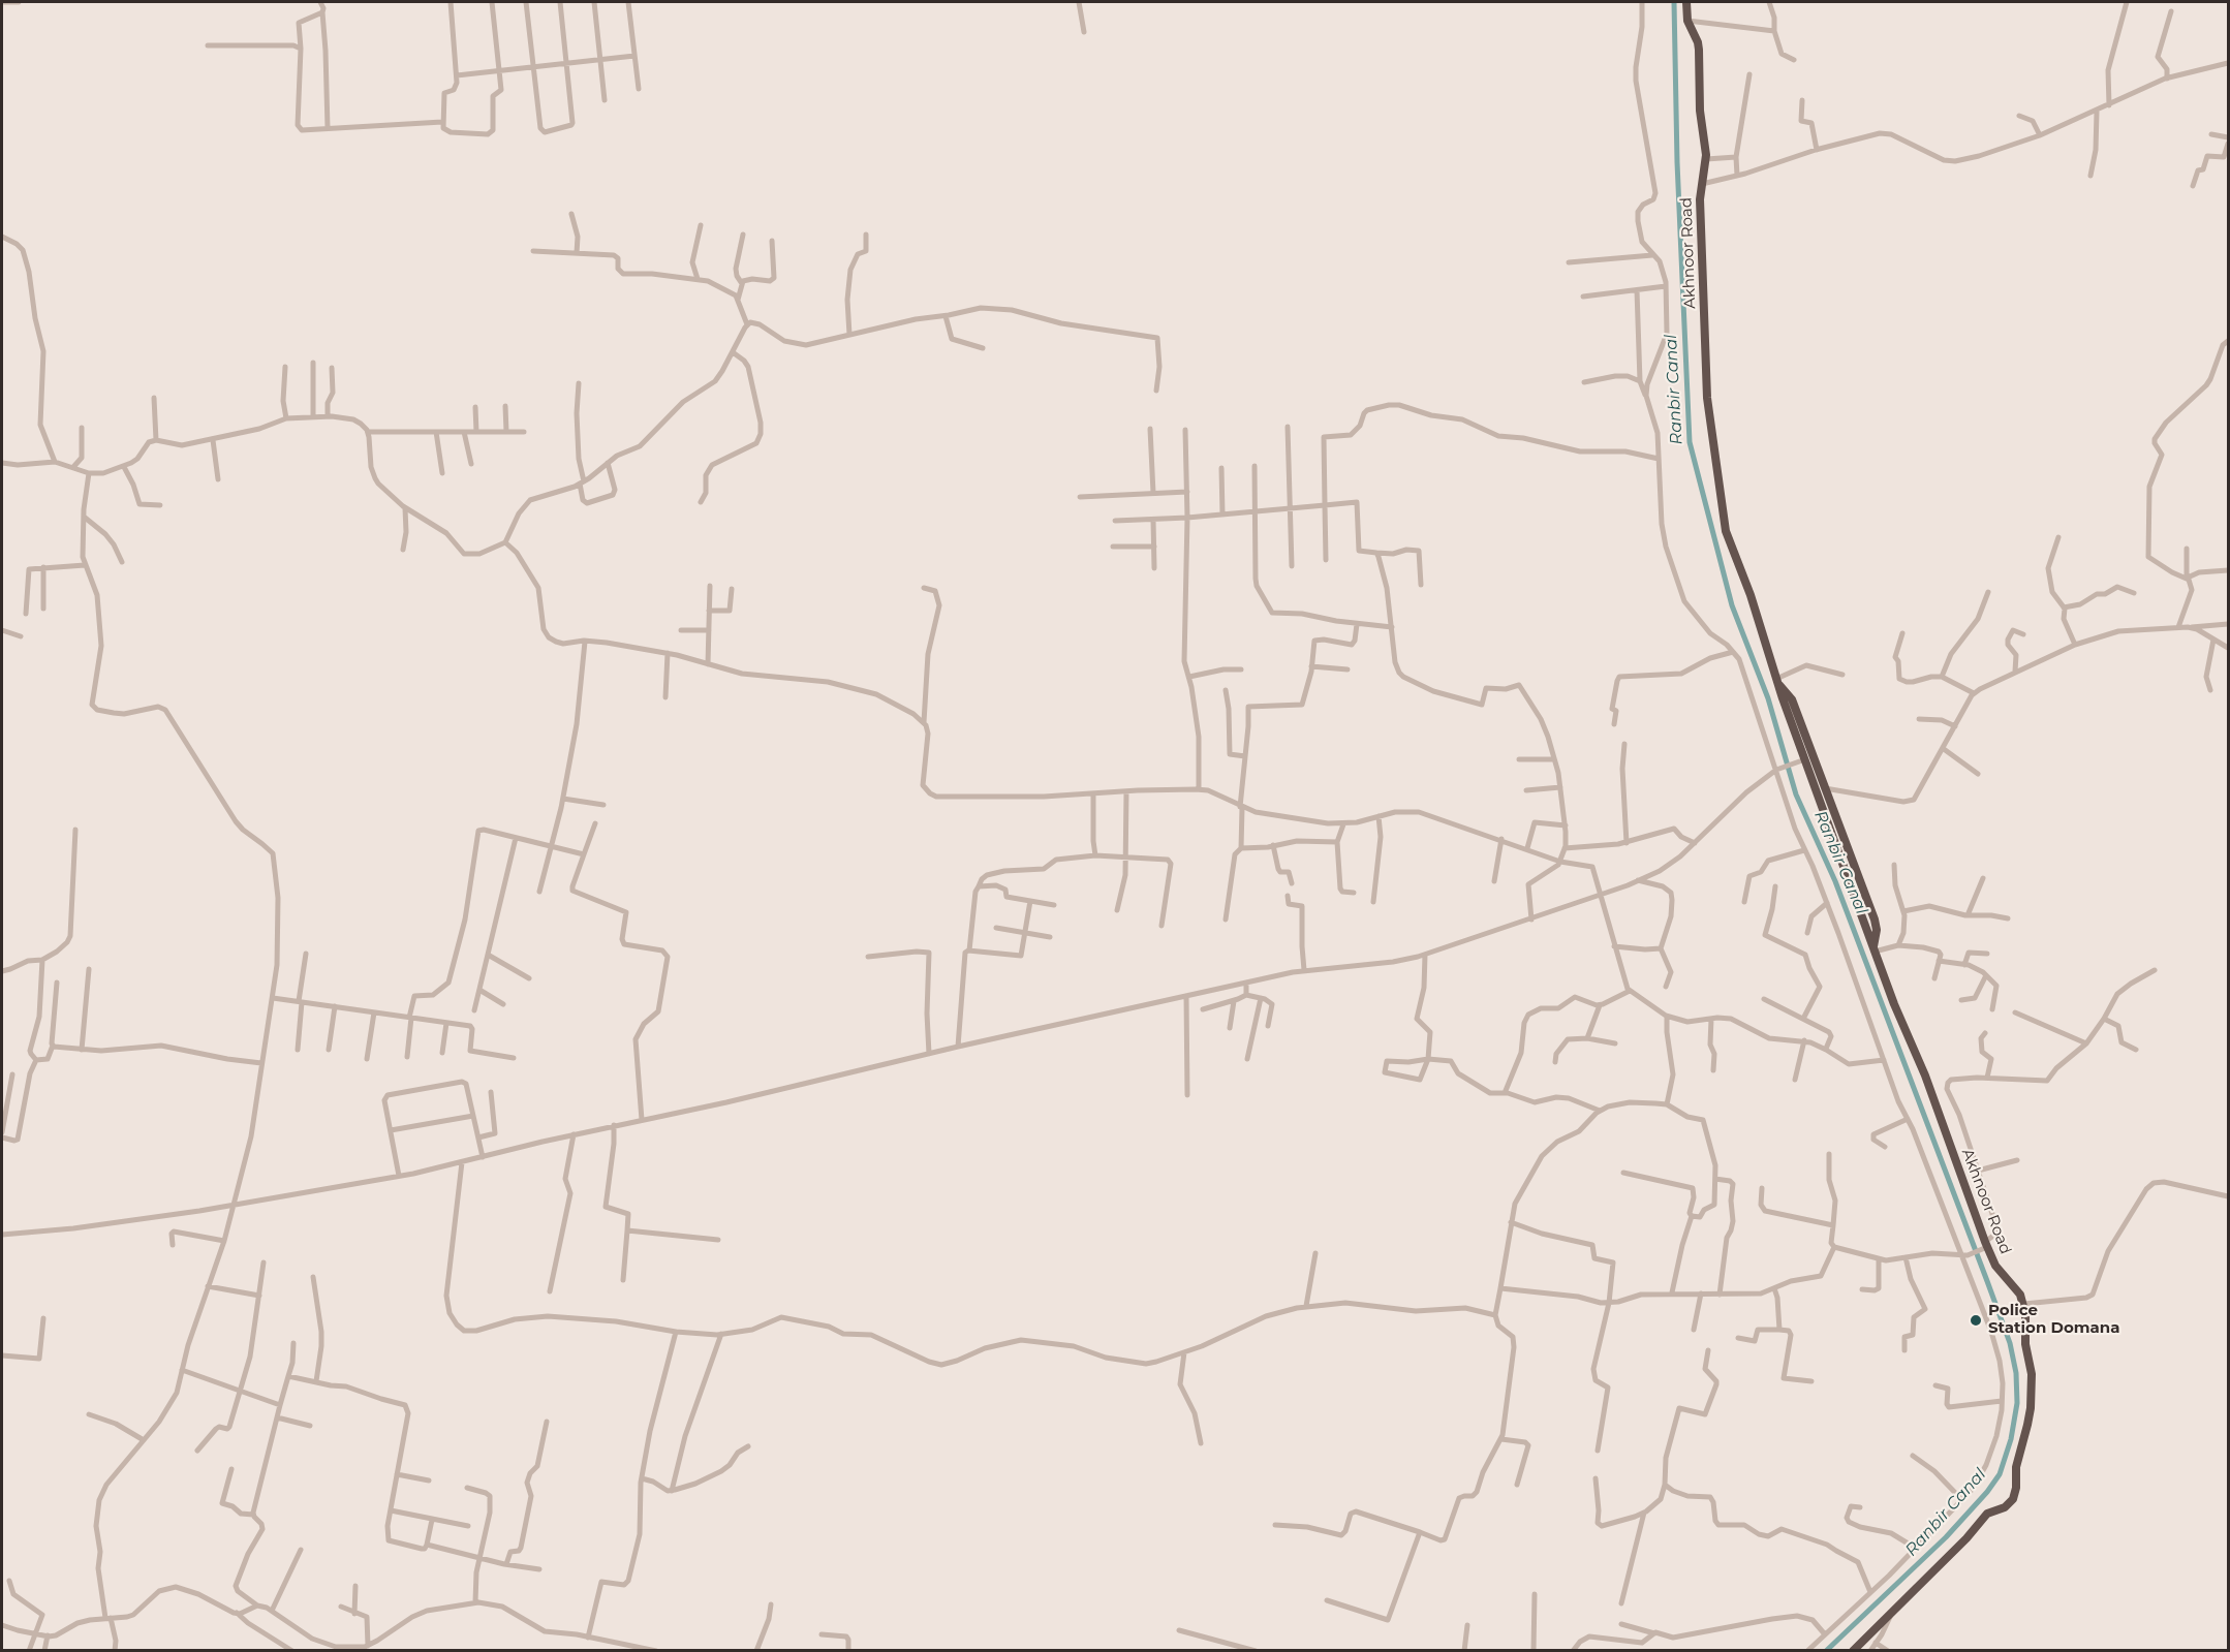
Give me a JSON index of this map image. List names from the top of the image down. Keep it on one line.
{"streets":{"highway":["Akhnoor Road"]},"water":["Ranbir Canal"],"places":["Police Station Domana"]}
